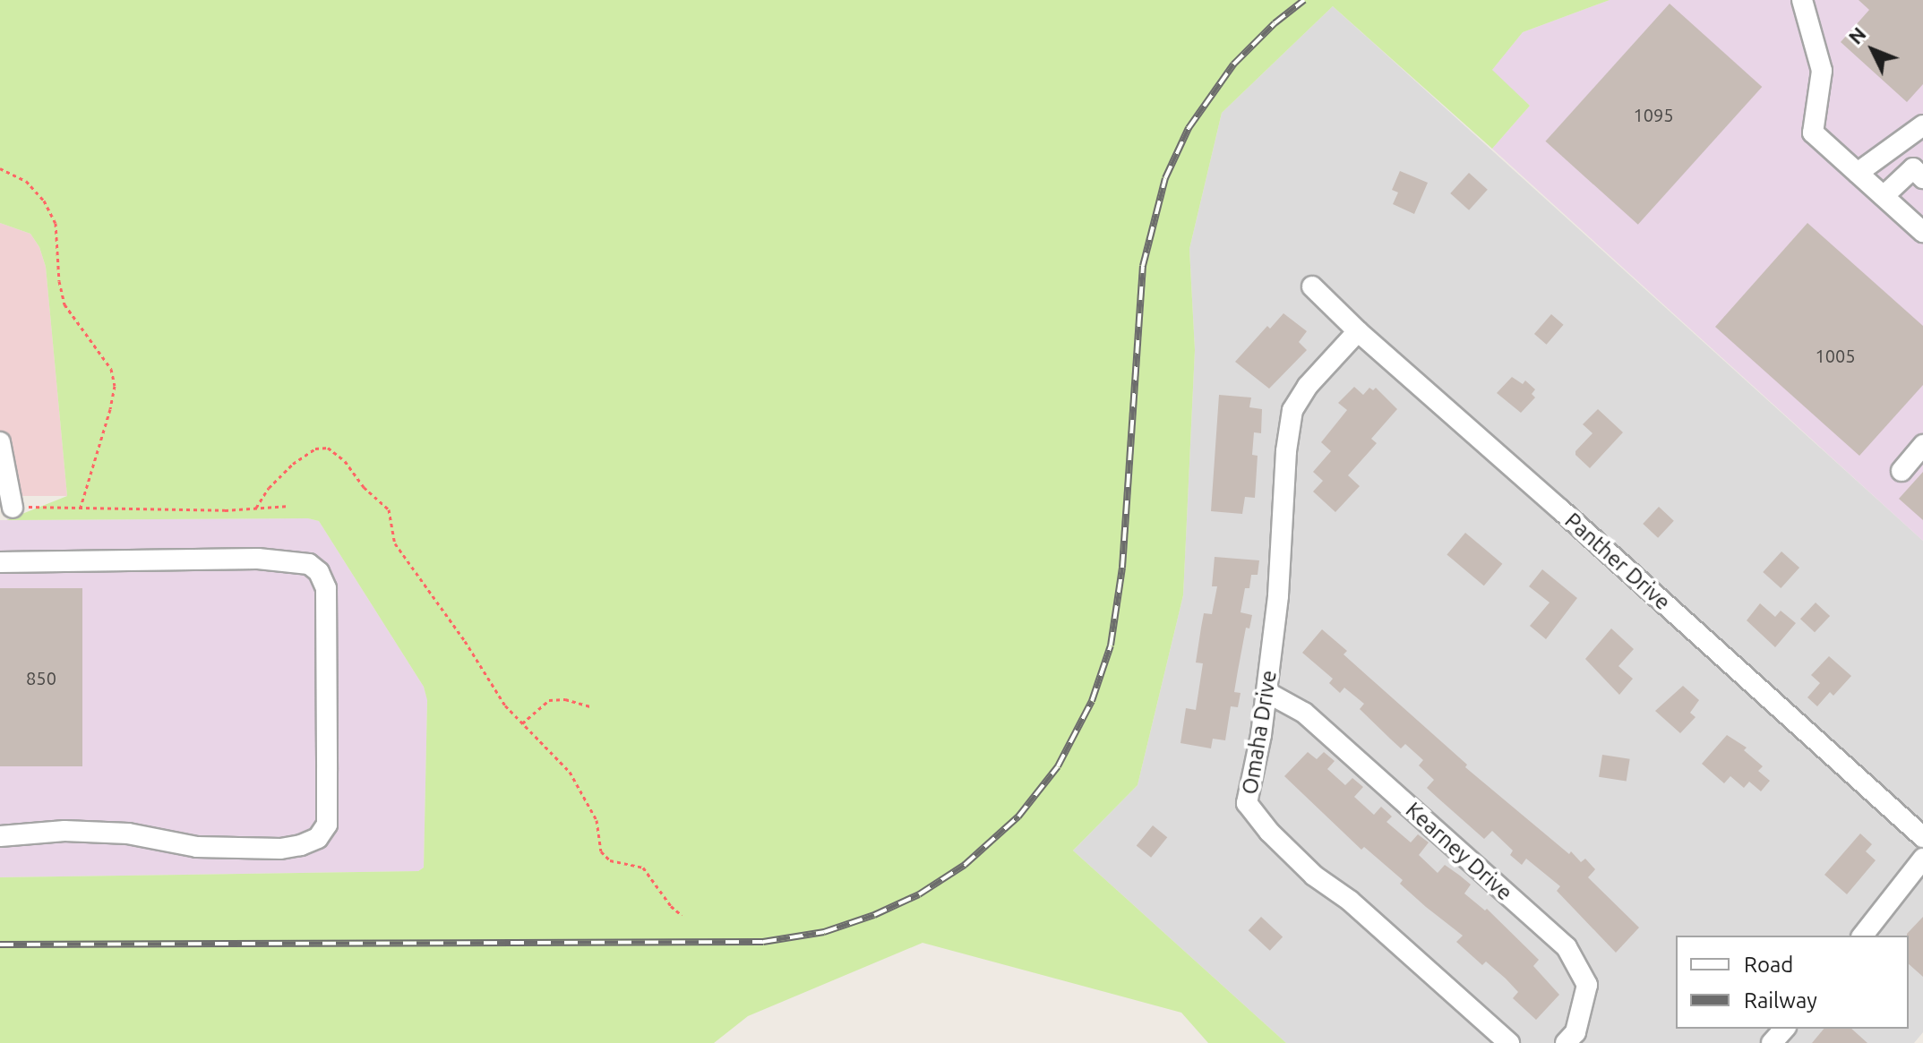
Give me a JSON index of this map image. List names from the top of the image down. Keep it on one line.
{"streets":{"street":["Panther Drive","Omaha Drive","Kearney Drive"]},"crossings":[["Panther Drive","Omaha Drive"],["Omaha Drive","Kearney Drive"]],"house_numbers":["1095","1005","850"],"legend":["Road","Railway"],"north":"top left"}
